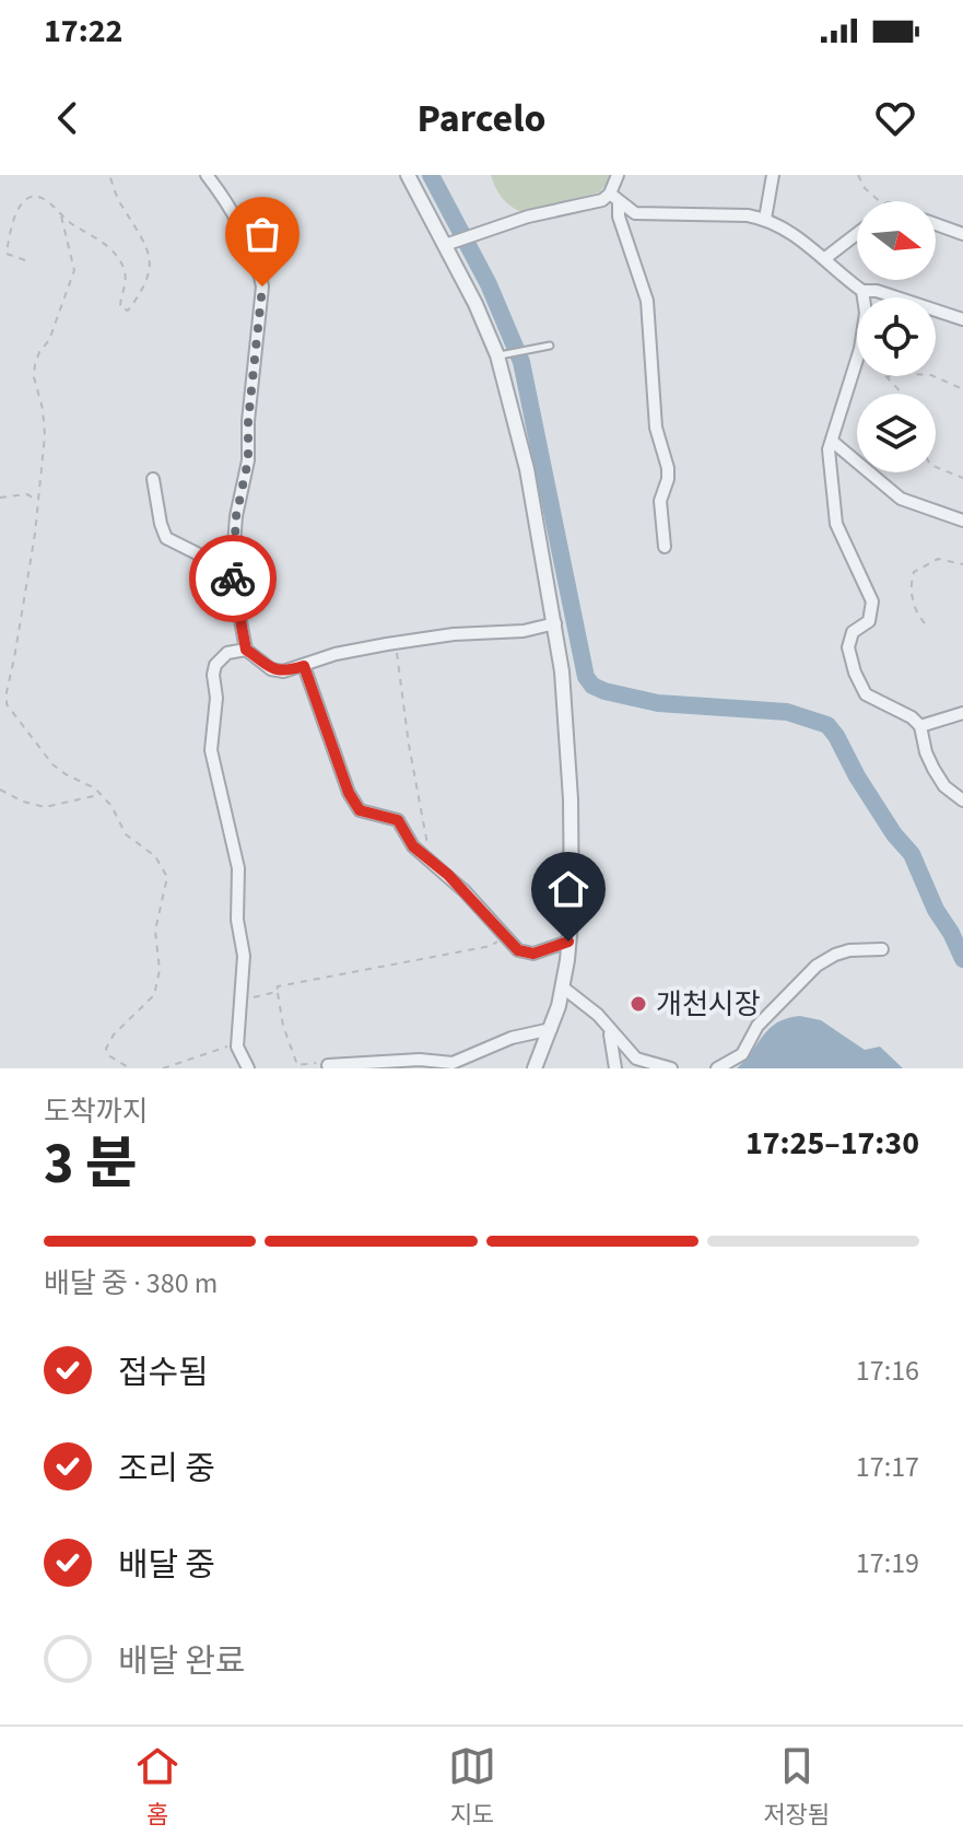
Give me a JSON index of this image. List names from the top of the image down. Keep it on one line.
{"places":["개천시장"],"north":"right","page":{"status":"17:22","header":"Parcelo","heading":["3 분","도착까지","17:25–17:30"],"bar":"배달 중 · 380 m","list":[["접수됨","17:16"],["조리 중","17:17"],["배달 중","17:19"],"배달 완료"],"tabs":["홈","지도","저장됨"]}}
